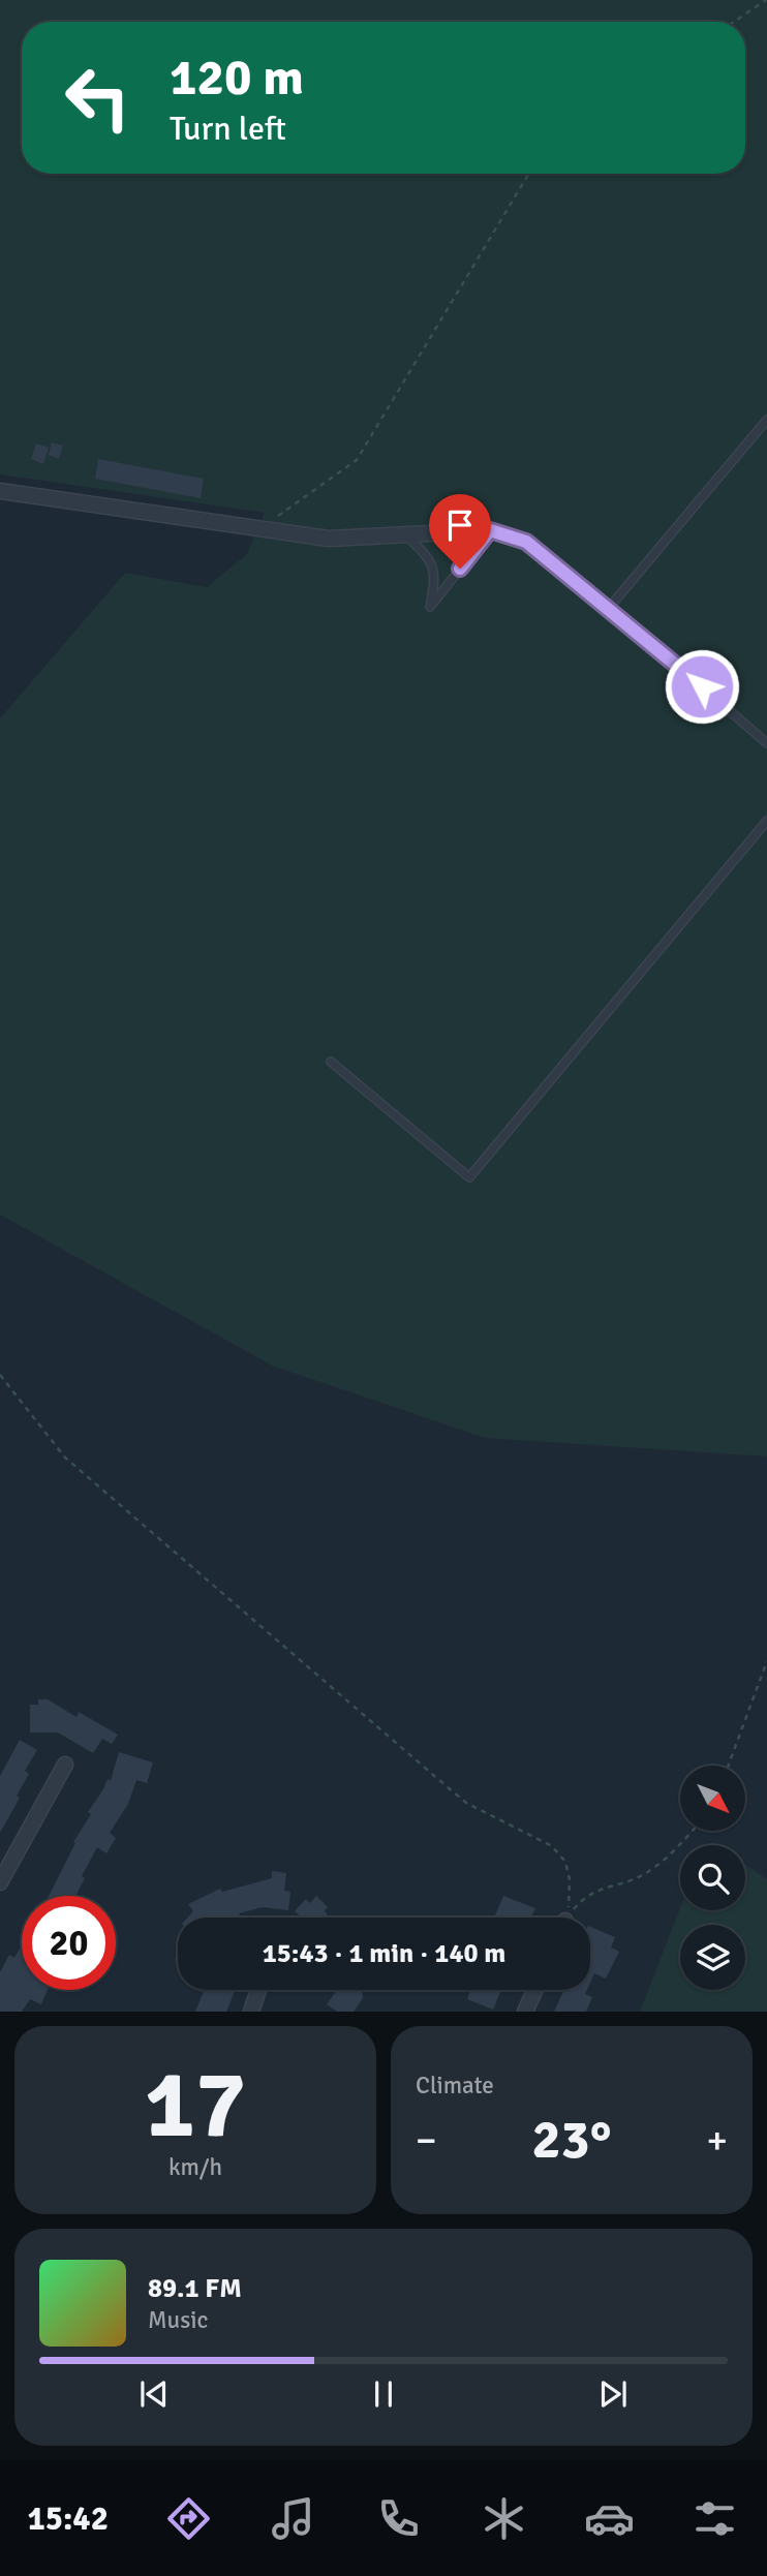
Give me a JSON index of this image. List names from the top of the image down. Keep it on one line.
{"north":"bottom right","page":{"turn":["120 m","Turn left"],"limit":"20","trip":"15:43 · 1 min · 140 m","tile":[["17","km/h"],"Climate"],"heat":["−","23°","+"],"song":["89.1 FM","Music"],"tabs":"15:42"}}
